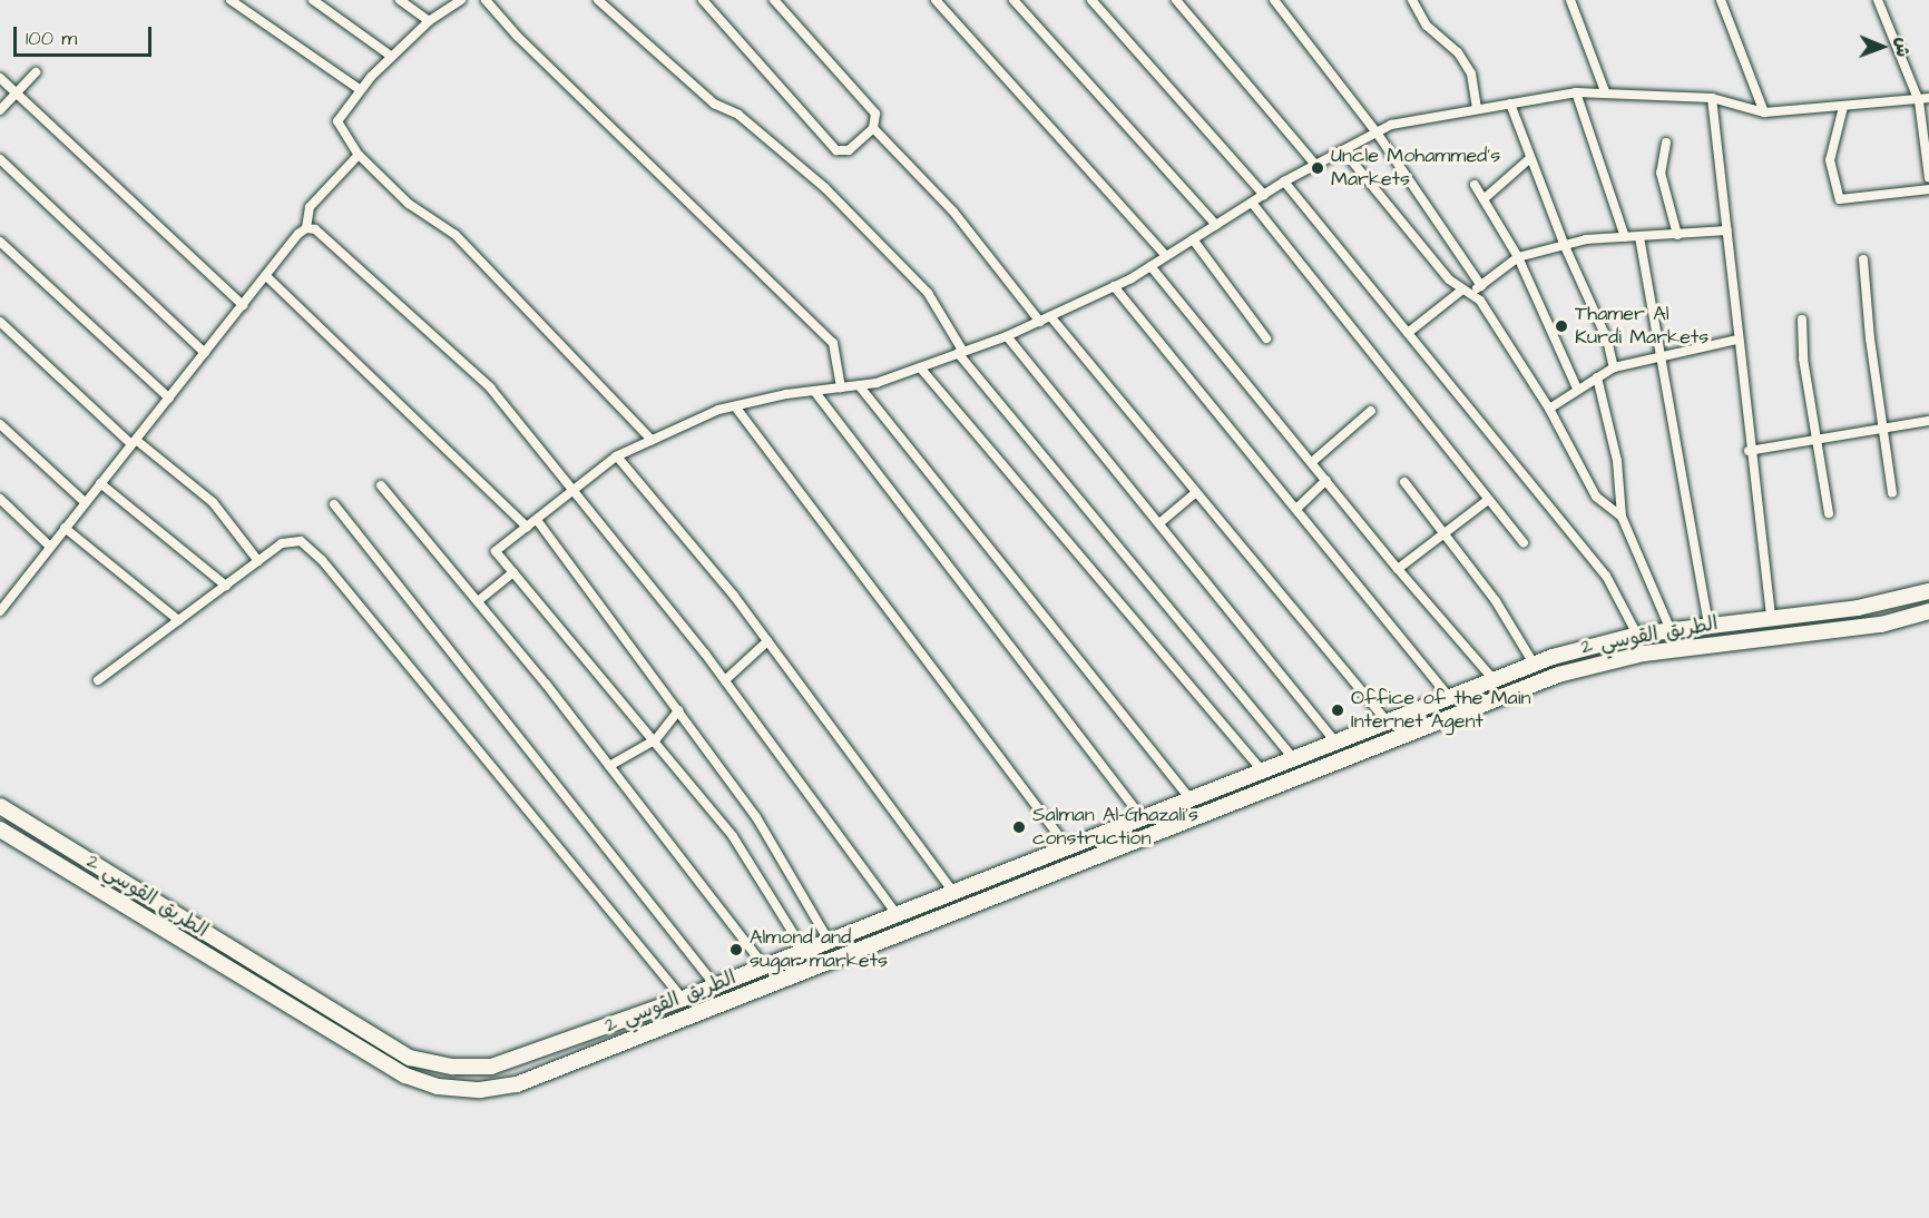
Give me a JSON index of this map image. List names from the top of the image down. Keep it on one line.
{"streets":{"highway":["الطريق القوسي 2"]},"places":["Uncle Mohammed's Markets","Thamer Al Kurdi Markets","Office of the Main Internet Agent","Salman Al-Ghazali's construction","Almond and sugar markets"],"scale_bar":"100 m","north":"right"}
